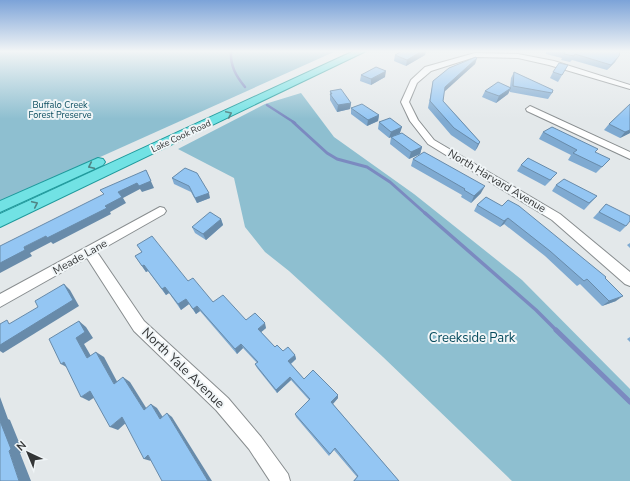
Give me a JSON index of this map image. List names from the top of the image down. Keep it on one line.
{"streets":{"main road":["Lake Cook Road"],"street":["North Harvard Avenue","Meade Lane","North Yale Avenue"]},"crossings":[["Meade Lane","North Yale Avenue"]],"parks":["Buffalo Creek Forest Preserve","Creekside Park"],"north":"top left"}
